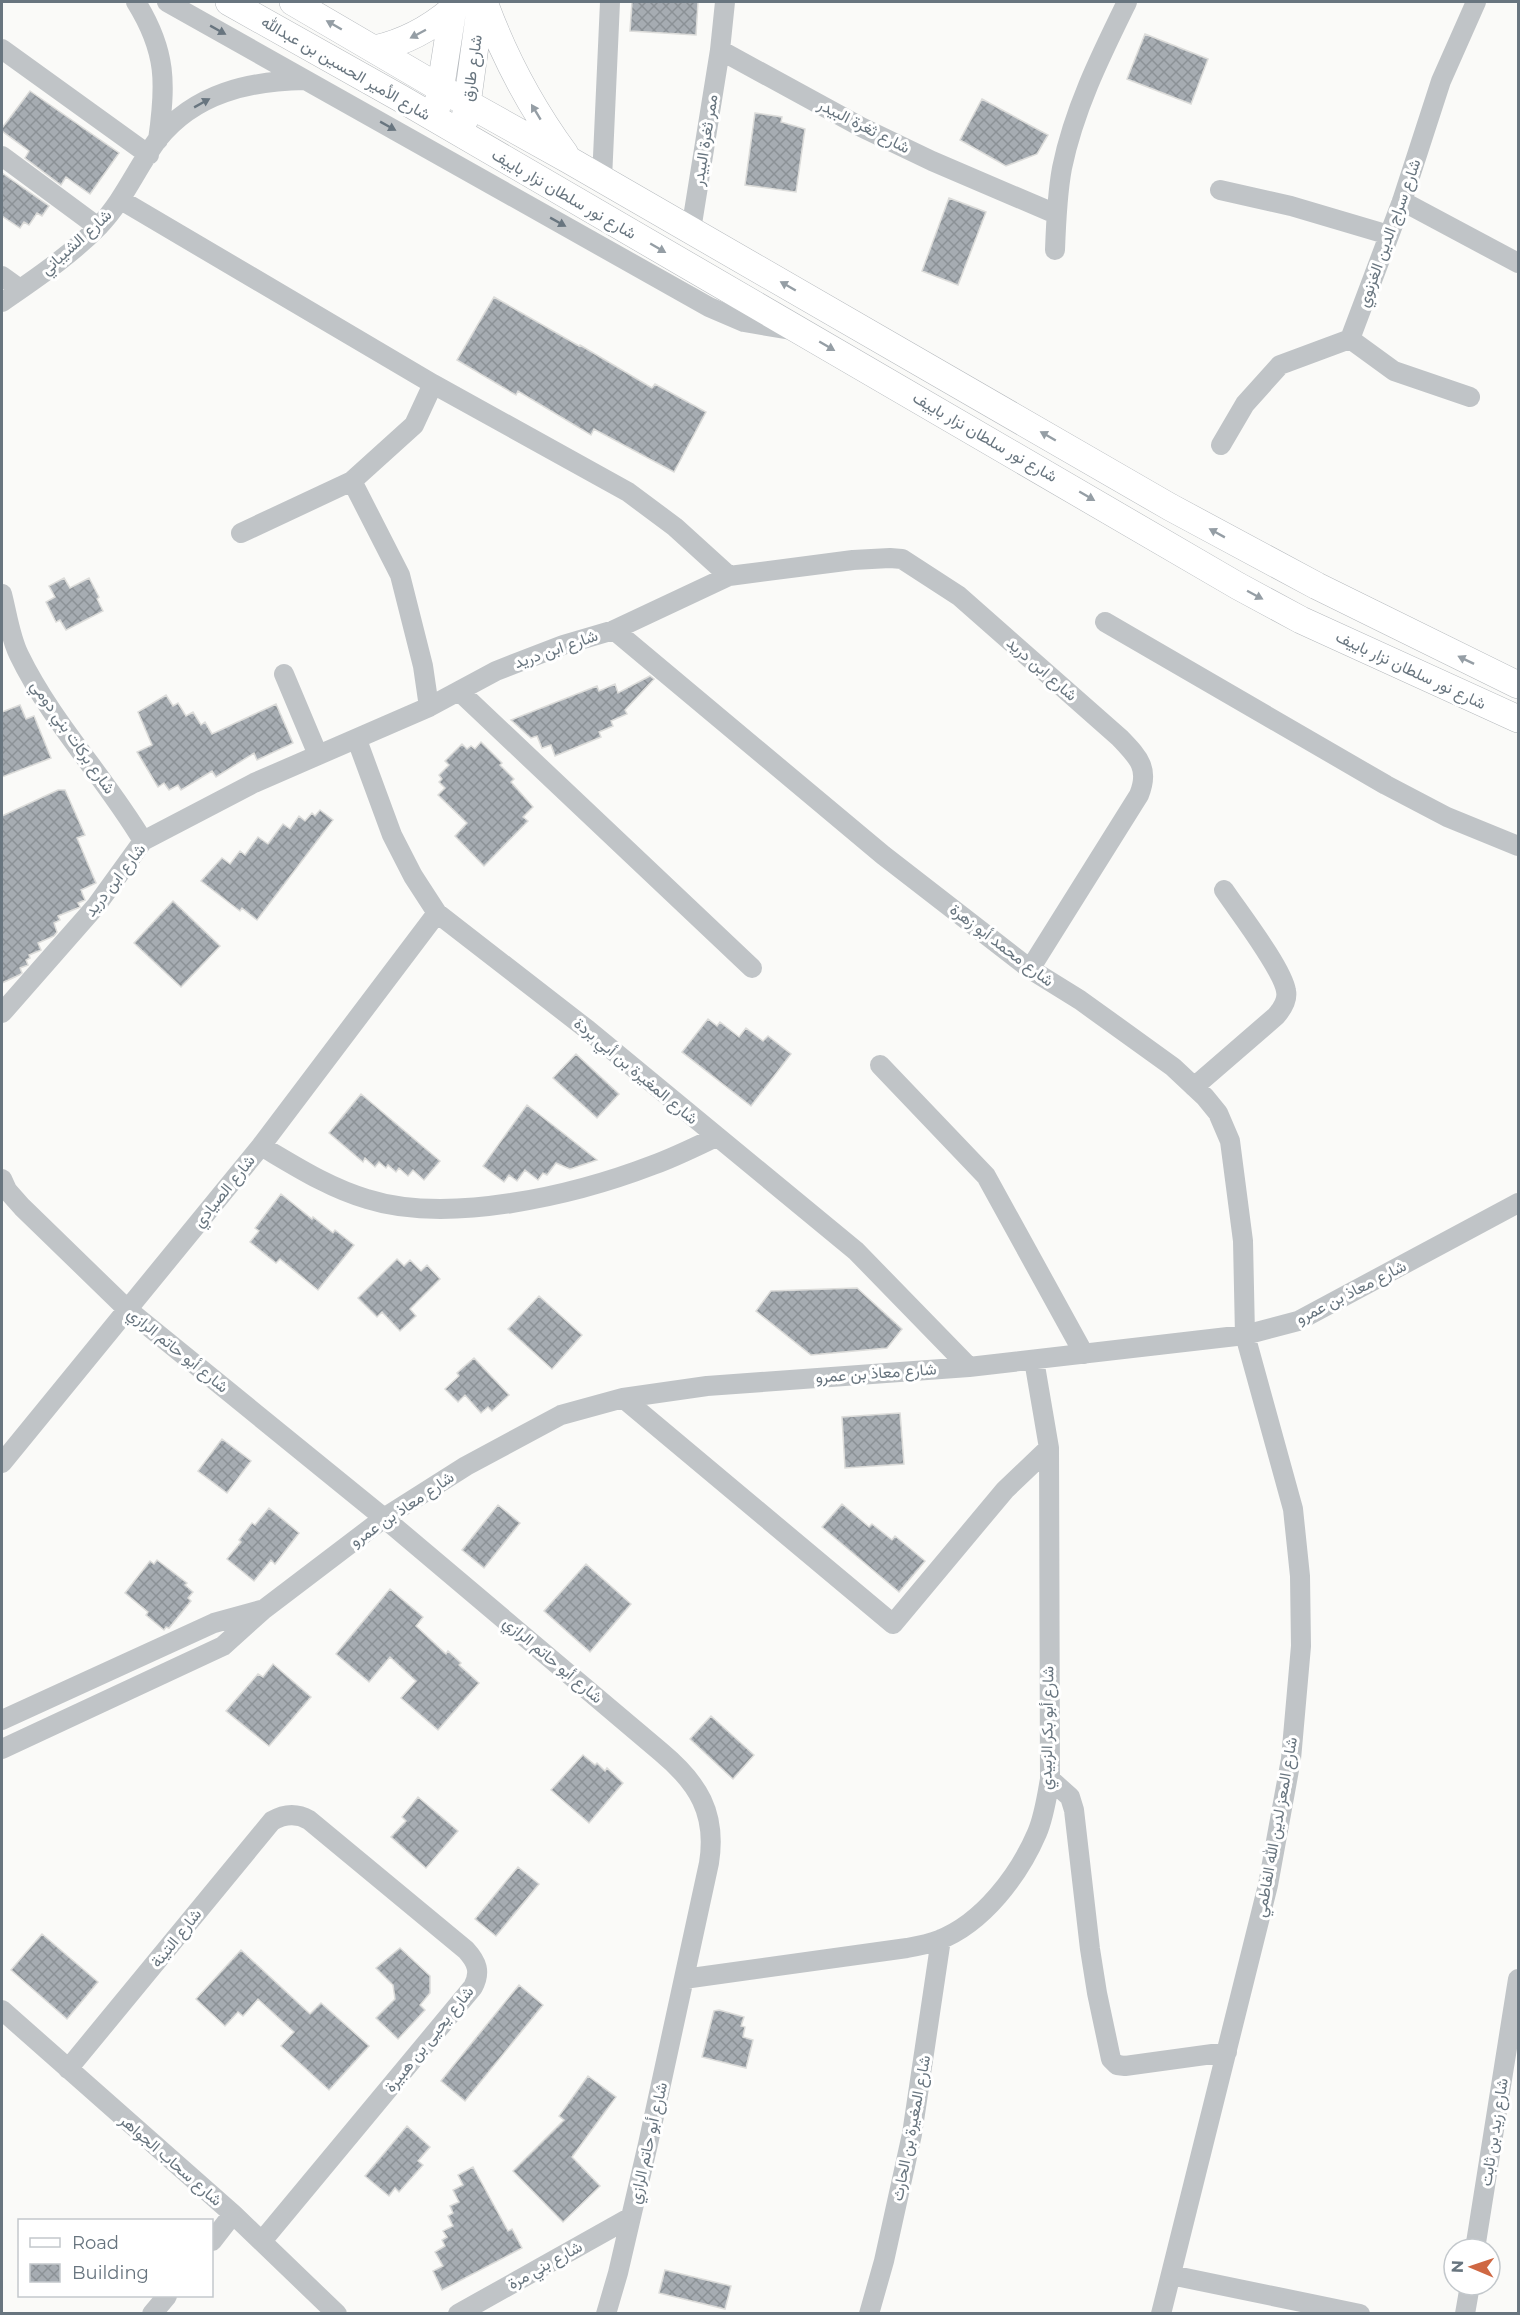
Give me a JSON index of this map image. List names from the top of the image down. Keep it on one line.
{"streets":{"main road":["شارع الأمير الحسين بن عبدالله","شارع طارق","شارع نور سلطان نزار باييف"],"street":["شارع ثغرة البيدر","ممر ثغرة البيدر","شارع سراج الدين الغزنوي","شارع الشيباني","شارع ابن دريد","شارع بركات بني دومي","شارع محمد أبو زهرة","شارع المغيرة بن أبي بردة","شارع الصيادي","شارع معاذ بن عمرو","شارع أبو حاتم الرازي","شارع أبو بكر الزبيدي","شارع المعز لدين الله الفاطمي","شارع التينة","شارع يحيى بن هبيرة","شارع المغيرة بن الحارث","شارع زيد بن ثابت","شارع سحاب الجواهر","شارع بني مرة"]},"crossings":[["شارع الأمير الحسين بن عبدالله","شارع طارق"],["شارع الأمير الحسين بن عبدالله","شارع نور سلطان نزار باييف"],["شارع طارق","شارع نور سلطان نزار باييف"],["شارع ثغرة البيدر","ممر ثغرة البيدر"],["ممر ثغرة البيدر","شارع نور سلطان نزار باييف"],["شارع ابن دريد","شارع بركات بني دومي"],["شارع ابن دريد","شارع محمد أبو زهرة"],["شارع ابن دريد","شارع المغيرة بن أبي بردة"],["شارع محمد أبو زهرة","شارع معاذ بن عمرو"],["شارع محمد أبو زهرة","شارع المعز لدين الله الفاطمي"],["شارع المغيرة بن أبي بردة","شارع الصيادي"],["شارع المغيرة بن أبي بردة","شارع معاذ بن عمرو"],["شارع الصيادي","شارع أبو حاتم الرازي"],["شارع معاذ بن عمرو","شارع أبو حاتم الرازي"],["شارع معاذ بن عمرو","شارع أبو بكر الزبيدي"],["شارع معاذ بن عمرو","شارع المعز لدين الله الفاطمي"],["شارع أبو حاتم الرازي","شارع أبو بكر الزبيدي"],["شارع أبو حاتم الرازي","شارع بني مرة"],["شارع أبو بكر الزبيدي","شارع المغيرة بن الحارث"],["شارع التينة","شارع يحيى بن هبيرة"],["شارع التينة","شارع سحاب الجواهر"],["شارع يحيى بن هبيرة","شارع سحاب الجواهر"]],"legend":["Road","Building"],"north":"left"}
